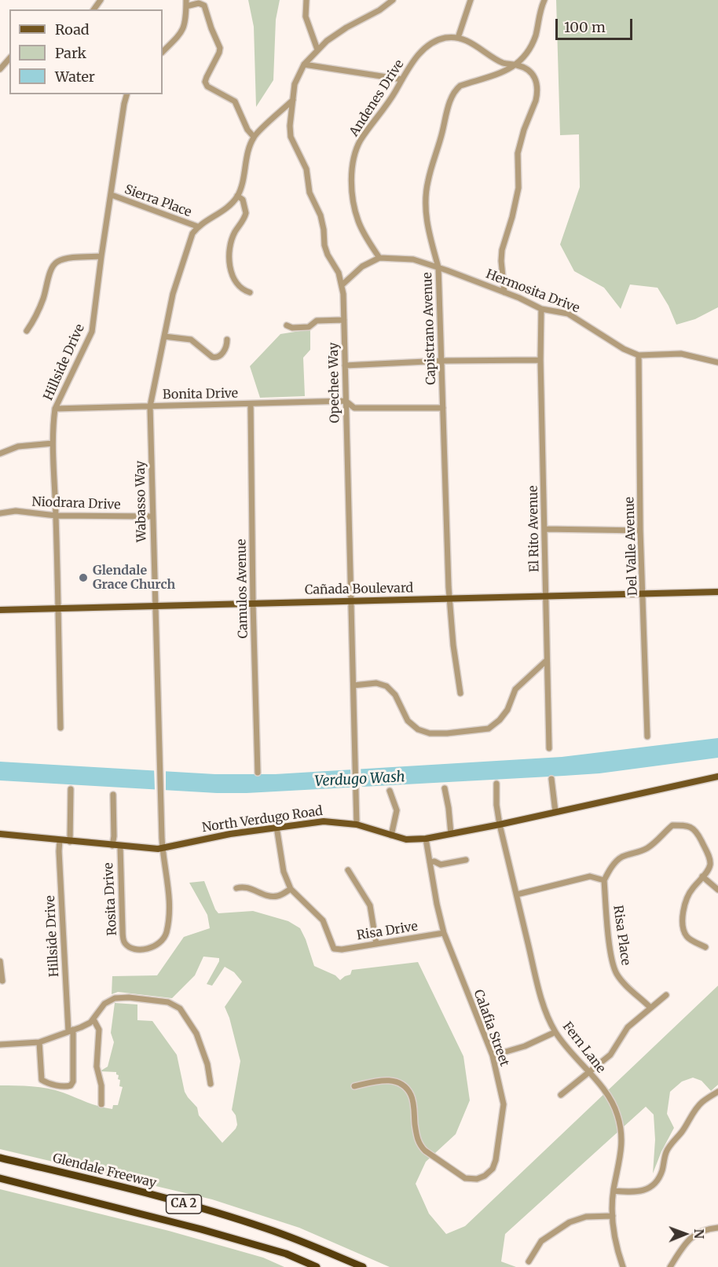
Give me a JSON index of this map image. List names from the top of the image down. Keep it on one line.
{"streets":{"highway":["Glendale Freeway","CA 2"],"main road":["Cañada Boulevard","North Verdugo Road"],"street":["Andenes Drive","Sierra Place","Hermosita Drive","Capistrano Avenue","Hillside Drive","Opechee Way","Bonita Drive","Wabasso Way","Niodrara Drive","El Rito Avenue","Del Valle Avenue","Camulos Avenue","Rosita Drive","Risa Drive","Risa Place","Calafia Street","Fern Lane"]},"crossings":[["Andenes Drive","Hermosita Drive"],["Sierra Place","Hillside Drive"],["Sierra Place","Wabasso Way"],["Hermosita Drive","Capistrano Avenue"],["Hermosita Drive","El Rito Avenue"],["Hermosita Drive","Del Valle Avenue"],["Capistrano Avenue","Cañada Boulevard"],["Hillside Drive","Bonita Drive"],["Hillside Drive","Niodrara Drive"],["Hillside Drive","Cañada Boulevard"],["Hillside Drive","North Verdugo Road"],["Opechee Way","Bonita Drive"],["Opechee Way","Cañada Boulevard"],["Opechee Way","North Verdugo Road"],["Bonita Drive","Wabasso Way"],["Bonita Drive","Camulos Avenue"],["Wabasso Way","Niodrara Drive"],["Wabasso Way","Cañada Boulevard"],["Wabasso Way","North Verdugo Road"],["Wabasso Way","Rosita Drive"],["El Rito Avenue","Cañada Boulevard"],["Del Valle Avenue","Cañada Boulevard"],["Camulos Avenue","Cañada Boulevard"],["North Verdugo Road","Rosita Drive"],["North Verdugo Road","Calafia Street"],["North Verdugo Road","Fern Lane"],["Risa Drive","Calafia Street"]],"water":["Verdugo Wash"],"places":["Glendale Grace Church"],"legend":["Road","Park","Water"],"scale_bar":"100 m","north":"right"}
